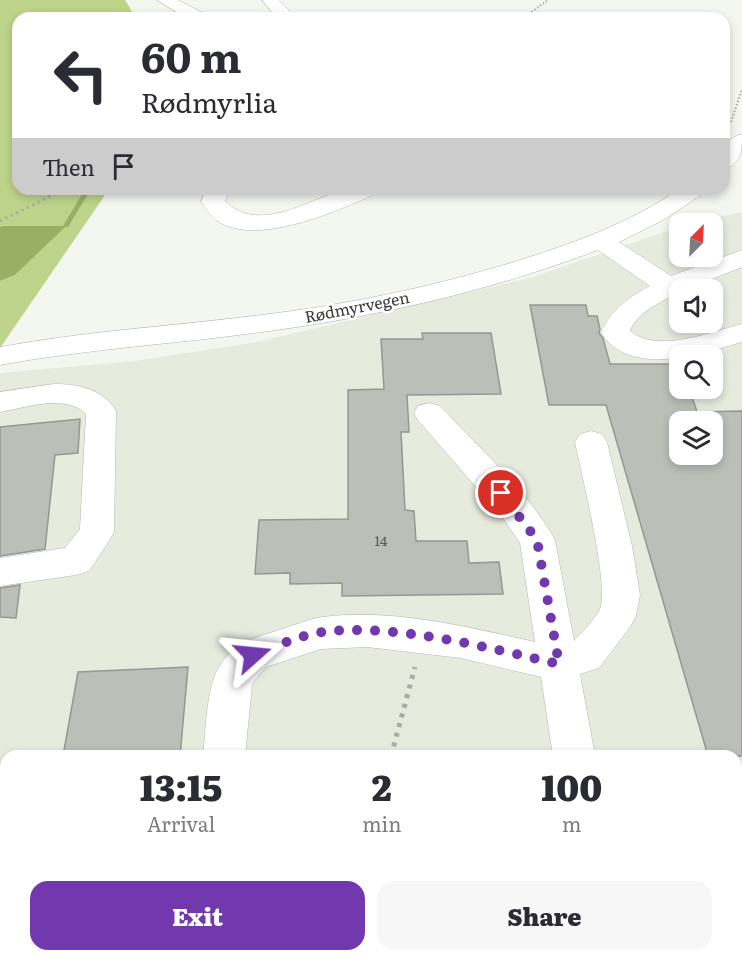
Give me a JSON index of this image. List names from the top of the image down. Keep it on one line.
{"streets":{"street":["Rødmyrvegen"]},"house_numbers":["14"],"north":"top right","page":{"turn":["60 m","Rødmyrlia"],"then":"Then","eta":["13:15","Arrival","2","min","100","m"],"buttons":["Exit","Share"]}}
